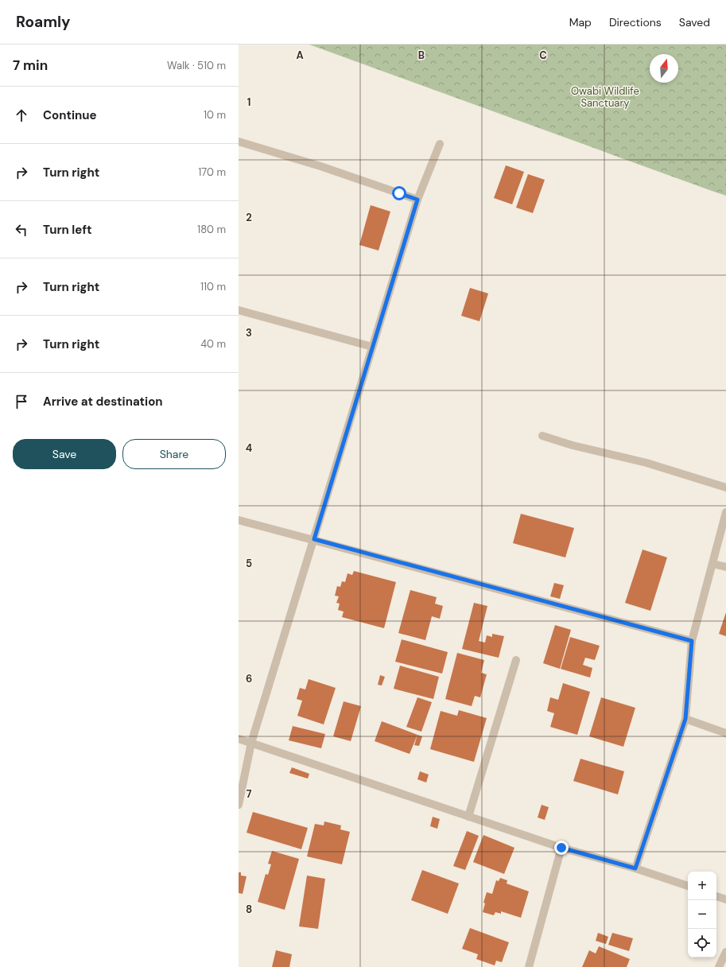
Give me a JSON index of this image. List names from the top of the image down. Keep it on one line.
{"parks":["Owabi Wildlife Sanctuary"],"north":"top","page":{"header":"Roamly","nav":["Map","Directions","Saved"],"heading":["7 min","Walk · 510 m"],"list":[["Continue","10 m"],["Turn right","170 m"],["Turn left","180 m"],["Turn right","110 m"],["Turn right","40 m"],"Arrive at destination"],"buttons":["Save","Share"],"map_buttons":["+","−"]},"grid":{"columns":["A","B","C"],"rows":["1","2","3","4","5","6","7","8"]}}
